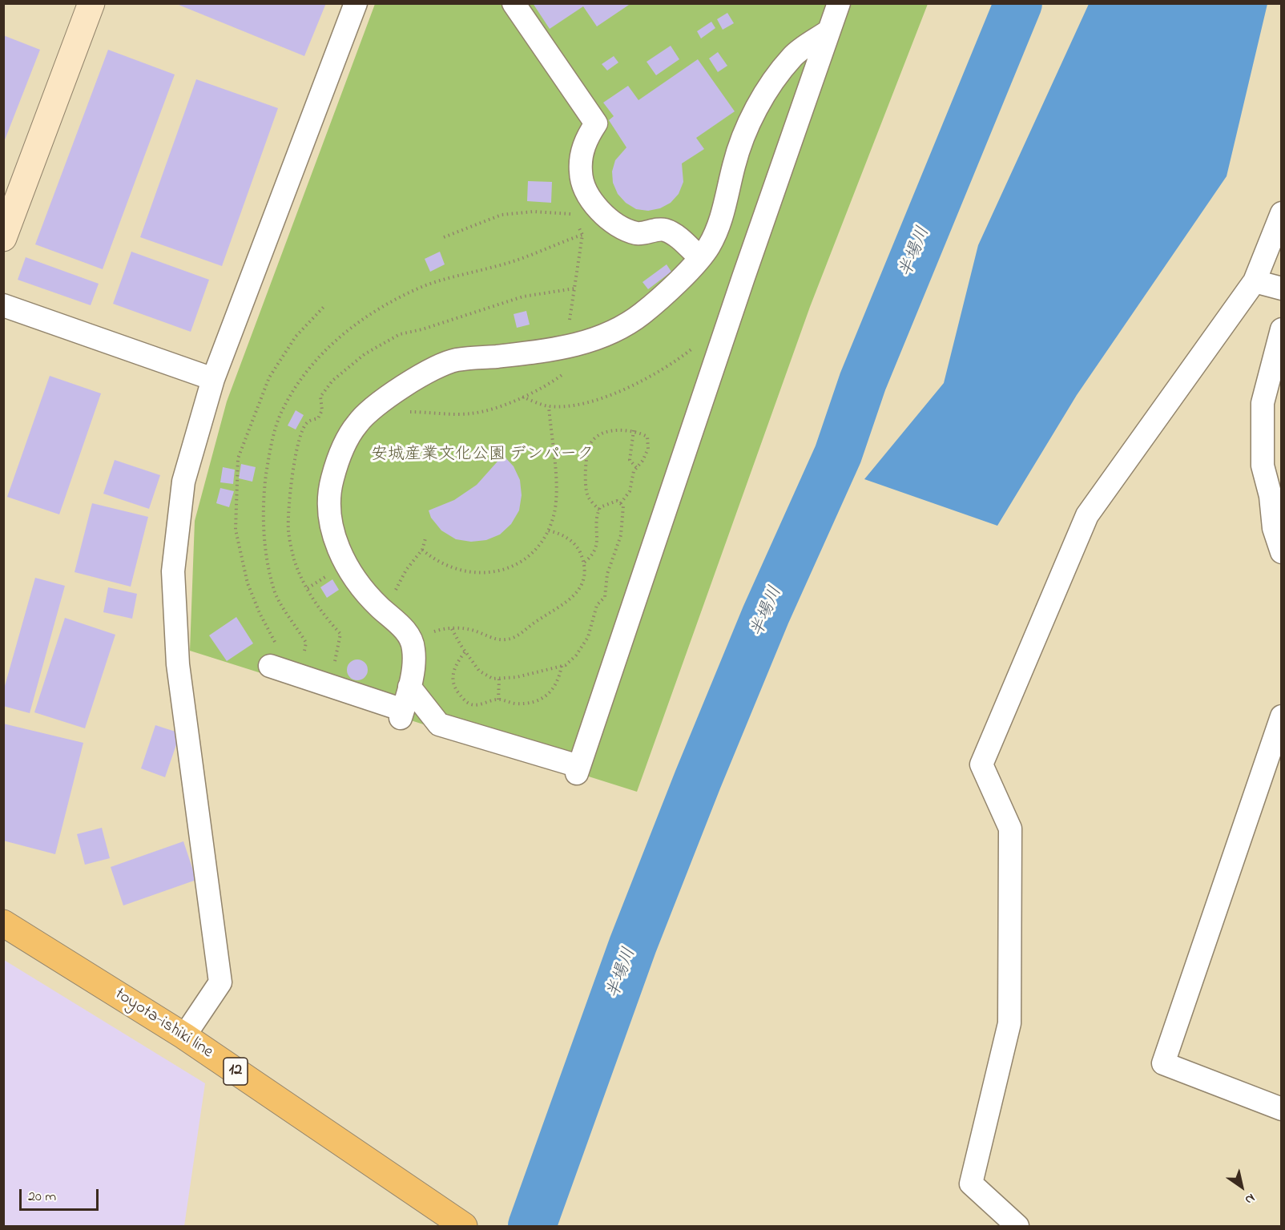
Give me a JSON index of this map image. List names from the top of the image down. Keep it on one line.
{"streets":{"main road":["toyota-ishiki line","12"]},"water":["半場川"],"parks":["安城産業文化公園 デンパーク"],"scale_bar":"20 m","north":"bottom right"}
